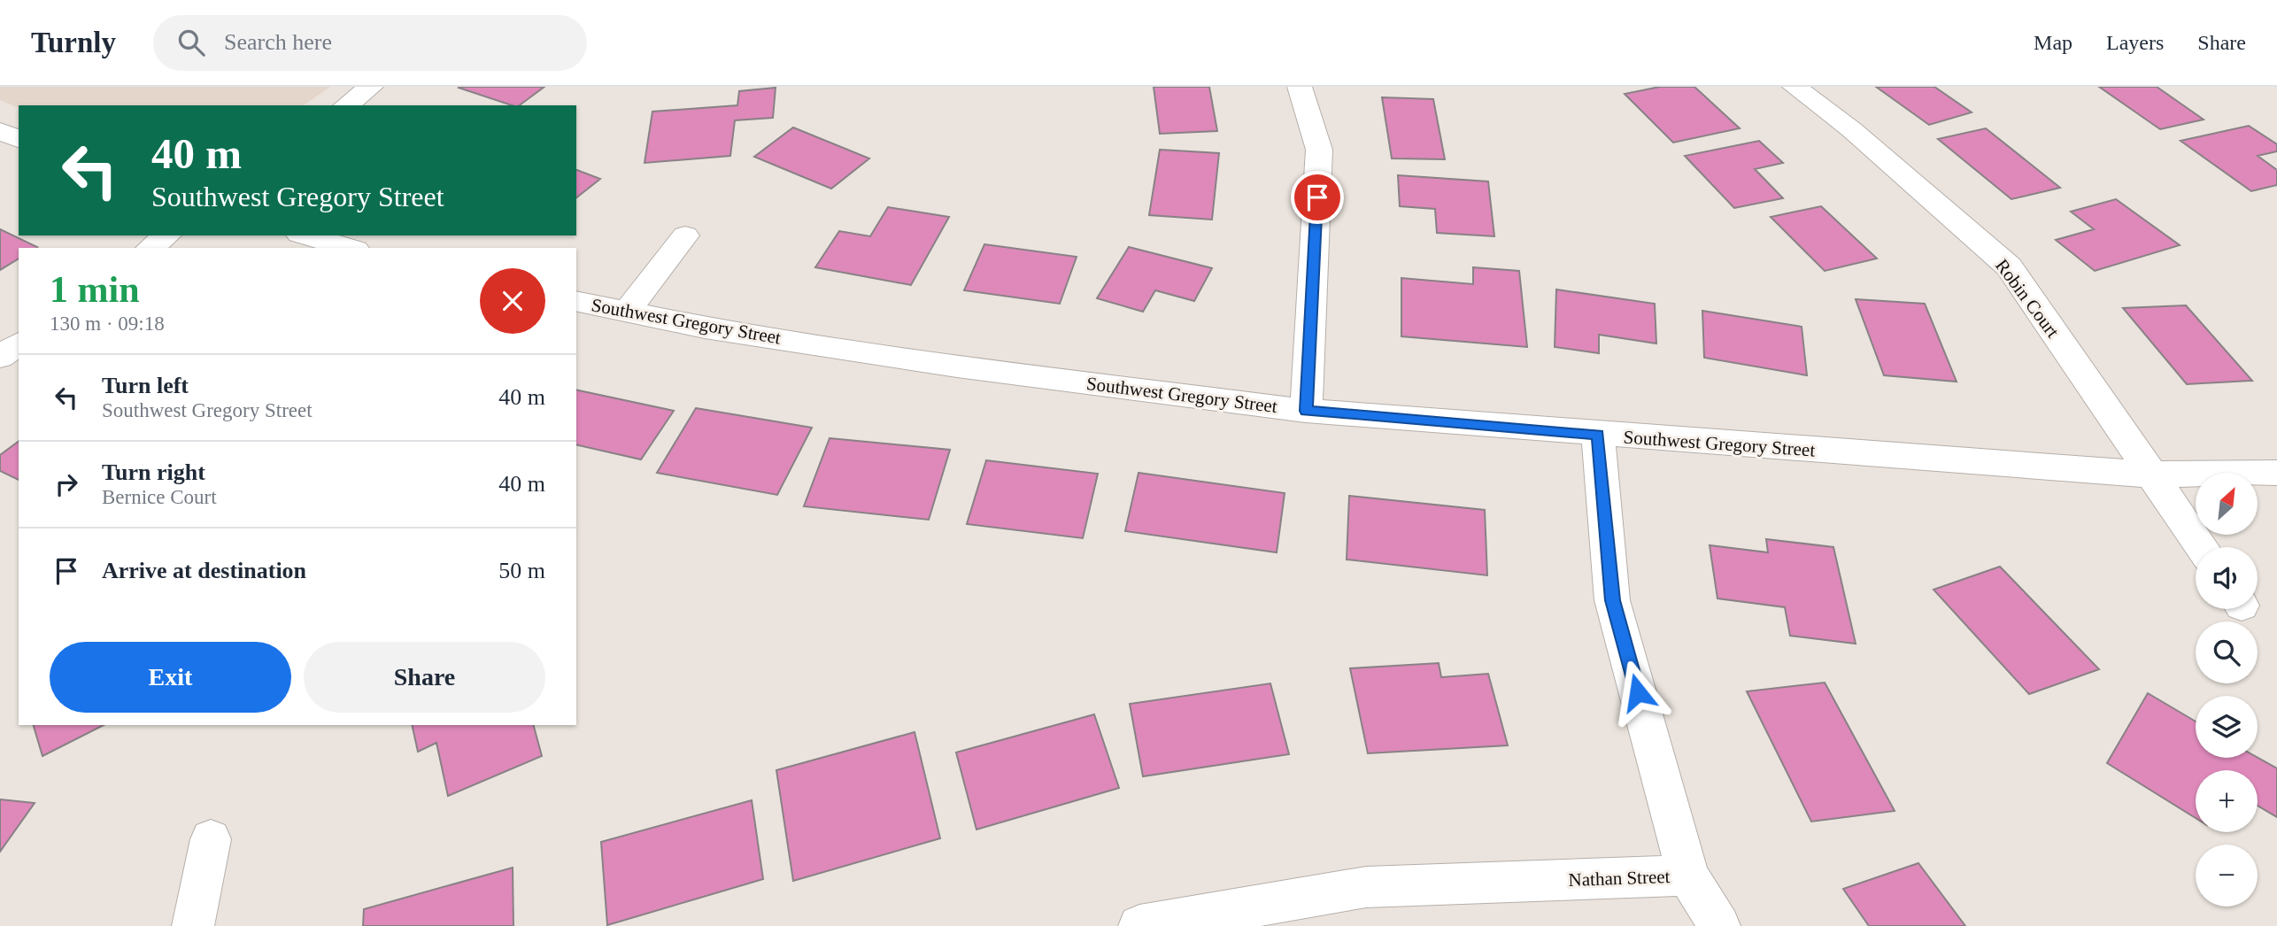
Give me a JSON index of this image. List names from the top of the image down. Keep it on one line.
{"streets":{"street":["Robin Court","Southwest Gregory Street","Nathan Street"]},"crossings":[["Robin Court","Southwest Gregory Street"],["Southwest Gregory Street","Nathan Street"]],"north":"top right","page":{"header":"Turnly","search":"Search here","nav":["Map","Layers","Share"],"turn":["40 m","Southwest Gregory Street"],"heading":["1 min","130 m · 09:18"],"list":[{"name":"Turn left","note":"Southwest Gregory Street","value":"40 m"},{"name":"Turn right","note":"Bernice Court","value":"40 m"},{"name":"Arrive at destination","value":"50 m"}],"map_buttons":["+","−"],"buttons":["Exit","Share"]}}
